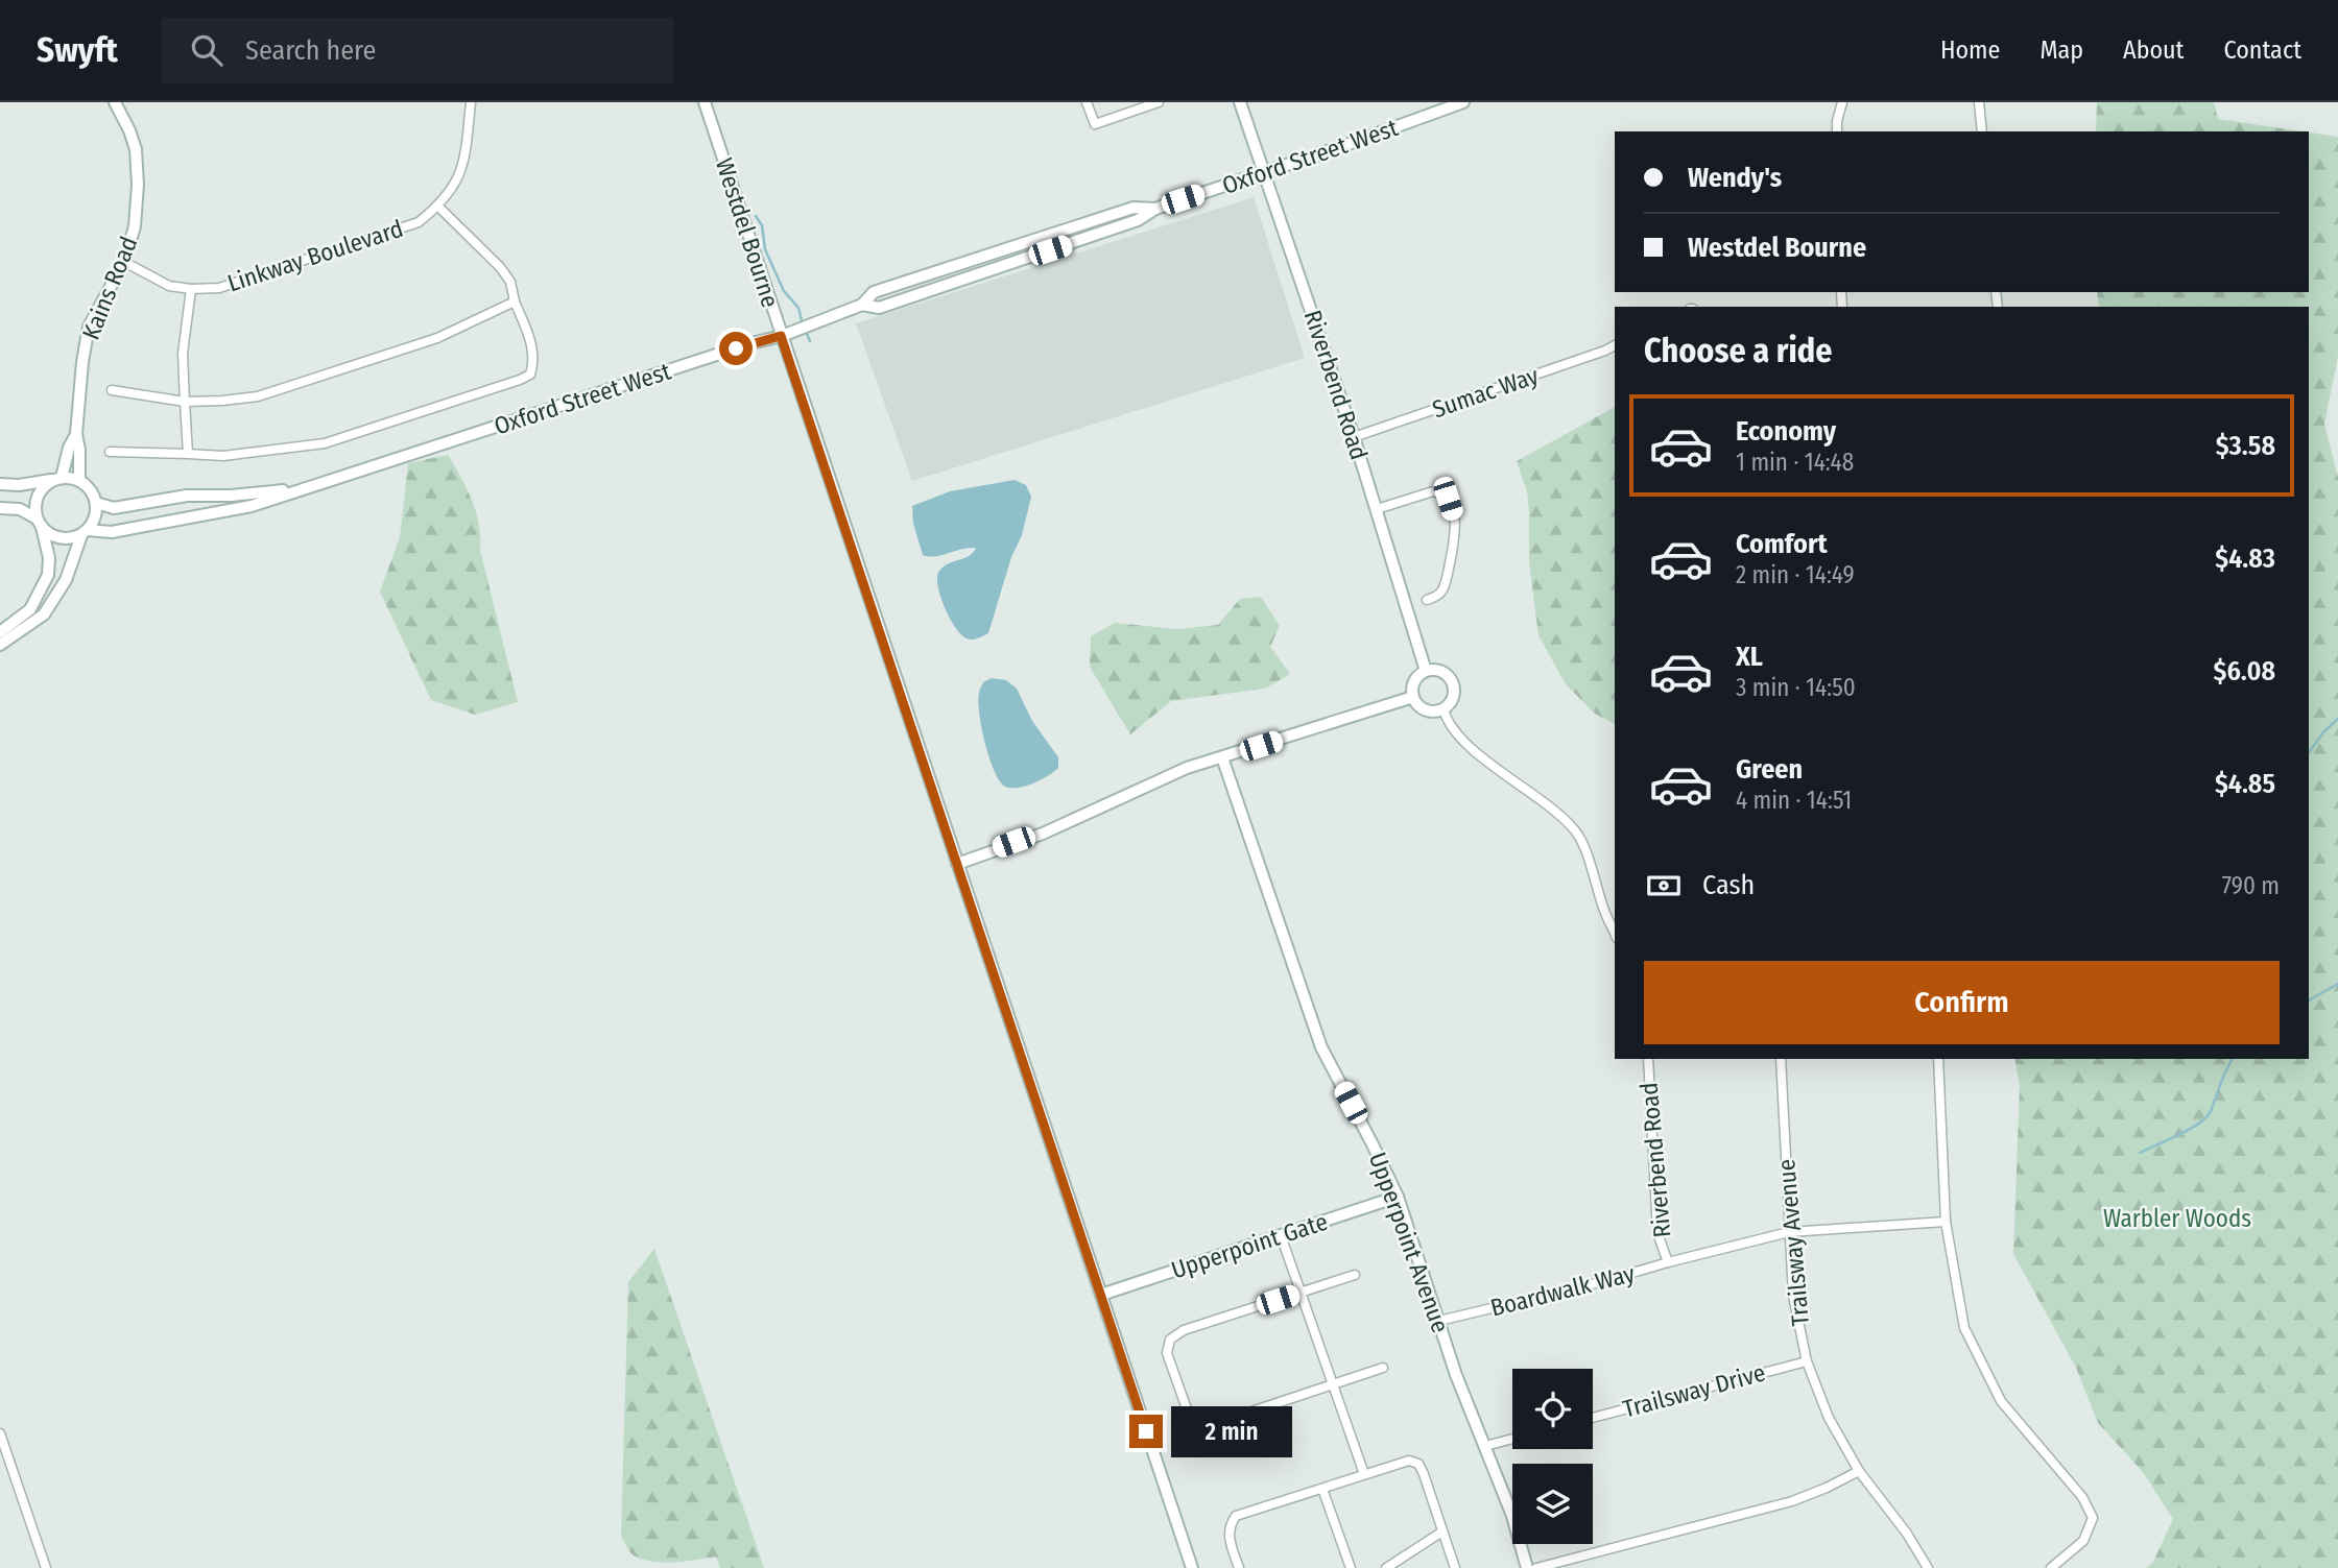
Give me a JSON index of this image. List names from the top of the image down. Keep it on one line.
{"streets":{"main road":["Oxford Street West","Westdel Bourne","Kains Road","Riverbend Road","Upperpoint Avenue","Upperpoint Gate"],"street":["Linkway Boulevard","Sumac Way","Trailsway Avenue","Boardwalk Way","Trailsway Drive"]},"crossings":[["Oxford Street West","Westdel Bourne"],["Oxford Street West","Kains Road"],["Oxford Street West","Riverbend Road"],["Westdel Bourne","Upperpoint Gate"],["Linkway Boulevard","Kains Road"],["Riverbend Road","Sumac Way"],["Riverbend Road","Boardwalk Way"],["Upperpoint Avenue","Upperpoint Gate"],["Upperpoint Avenue","Boardwalk Way"],["Trailsway Avenue","Boardwalk Way"],["Trailsway Avenue","Trailsway Drive"]],"parks":["Warbler Woods"],"page":{"header":"Swyft","search":"Search here","nav":["Home","Map","About","Contact"],"banner":["Wendy's","Westdel Bourne"],"heading":"Choose a ride","list":[{"name":"Economy","note":"1 min · 14:48","value":"$3.58"},{"name":"Comfort","note":"2 min · 14:49","value":"$4.83"},{"name":"XL","note":"3 min · 14:50","value":"$6.08"},{"name":"Green","note":"4 min · 14:51","value":"$4.85"}],"pay":["Cash","790 m"],"buttons":"Confirm","bubble":"2 min"}}
